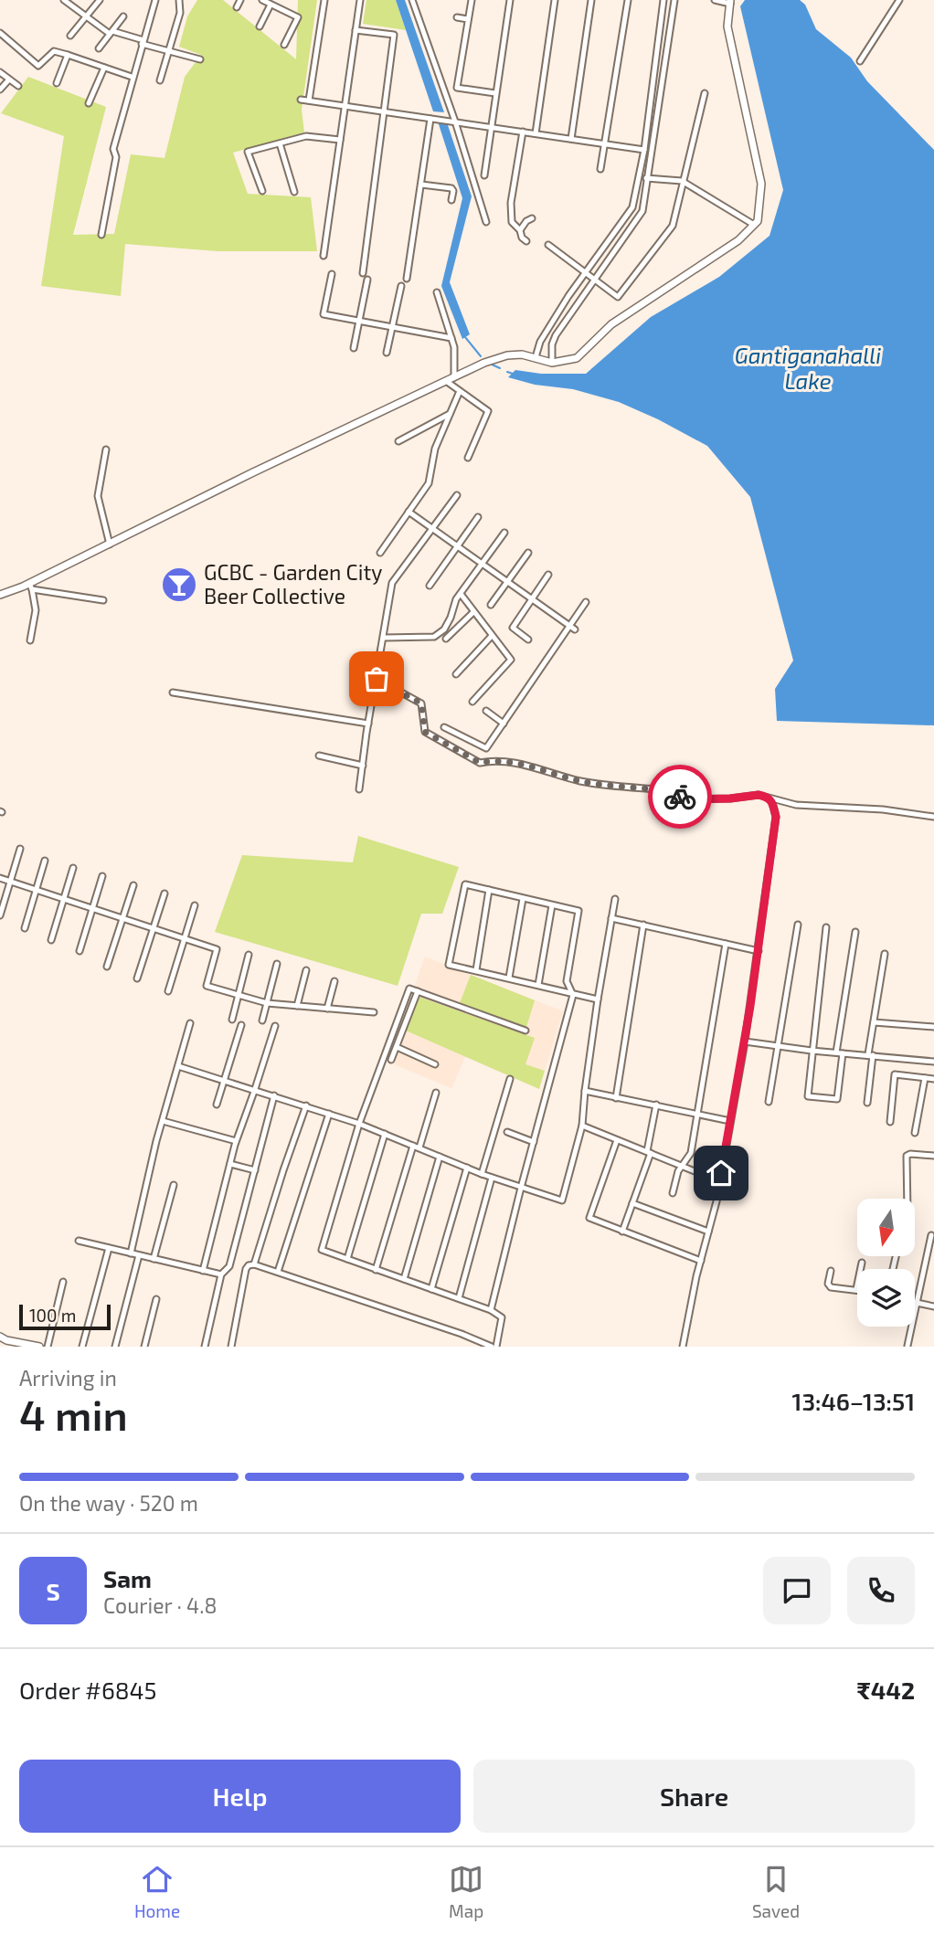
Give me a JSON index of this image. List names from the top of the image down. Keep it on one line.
{"water":["Gantiganahalli Lake"],"places":{"bar":["GCBC - Garden City Beer Collective"]},"scale_bar":"100 m","north":"bottom","page":{"scale":"100 m","heading":["4 min","Arriving in","13:46–13:51"],"panel":["Sam","Courier · 4.8","Order #6845","₹442"],"bar":"On the way · 520 m","round":"S","buttons":["Help","Share"],"tabs":["Home","Map","Saved"]}}
